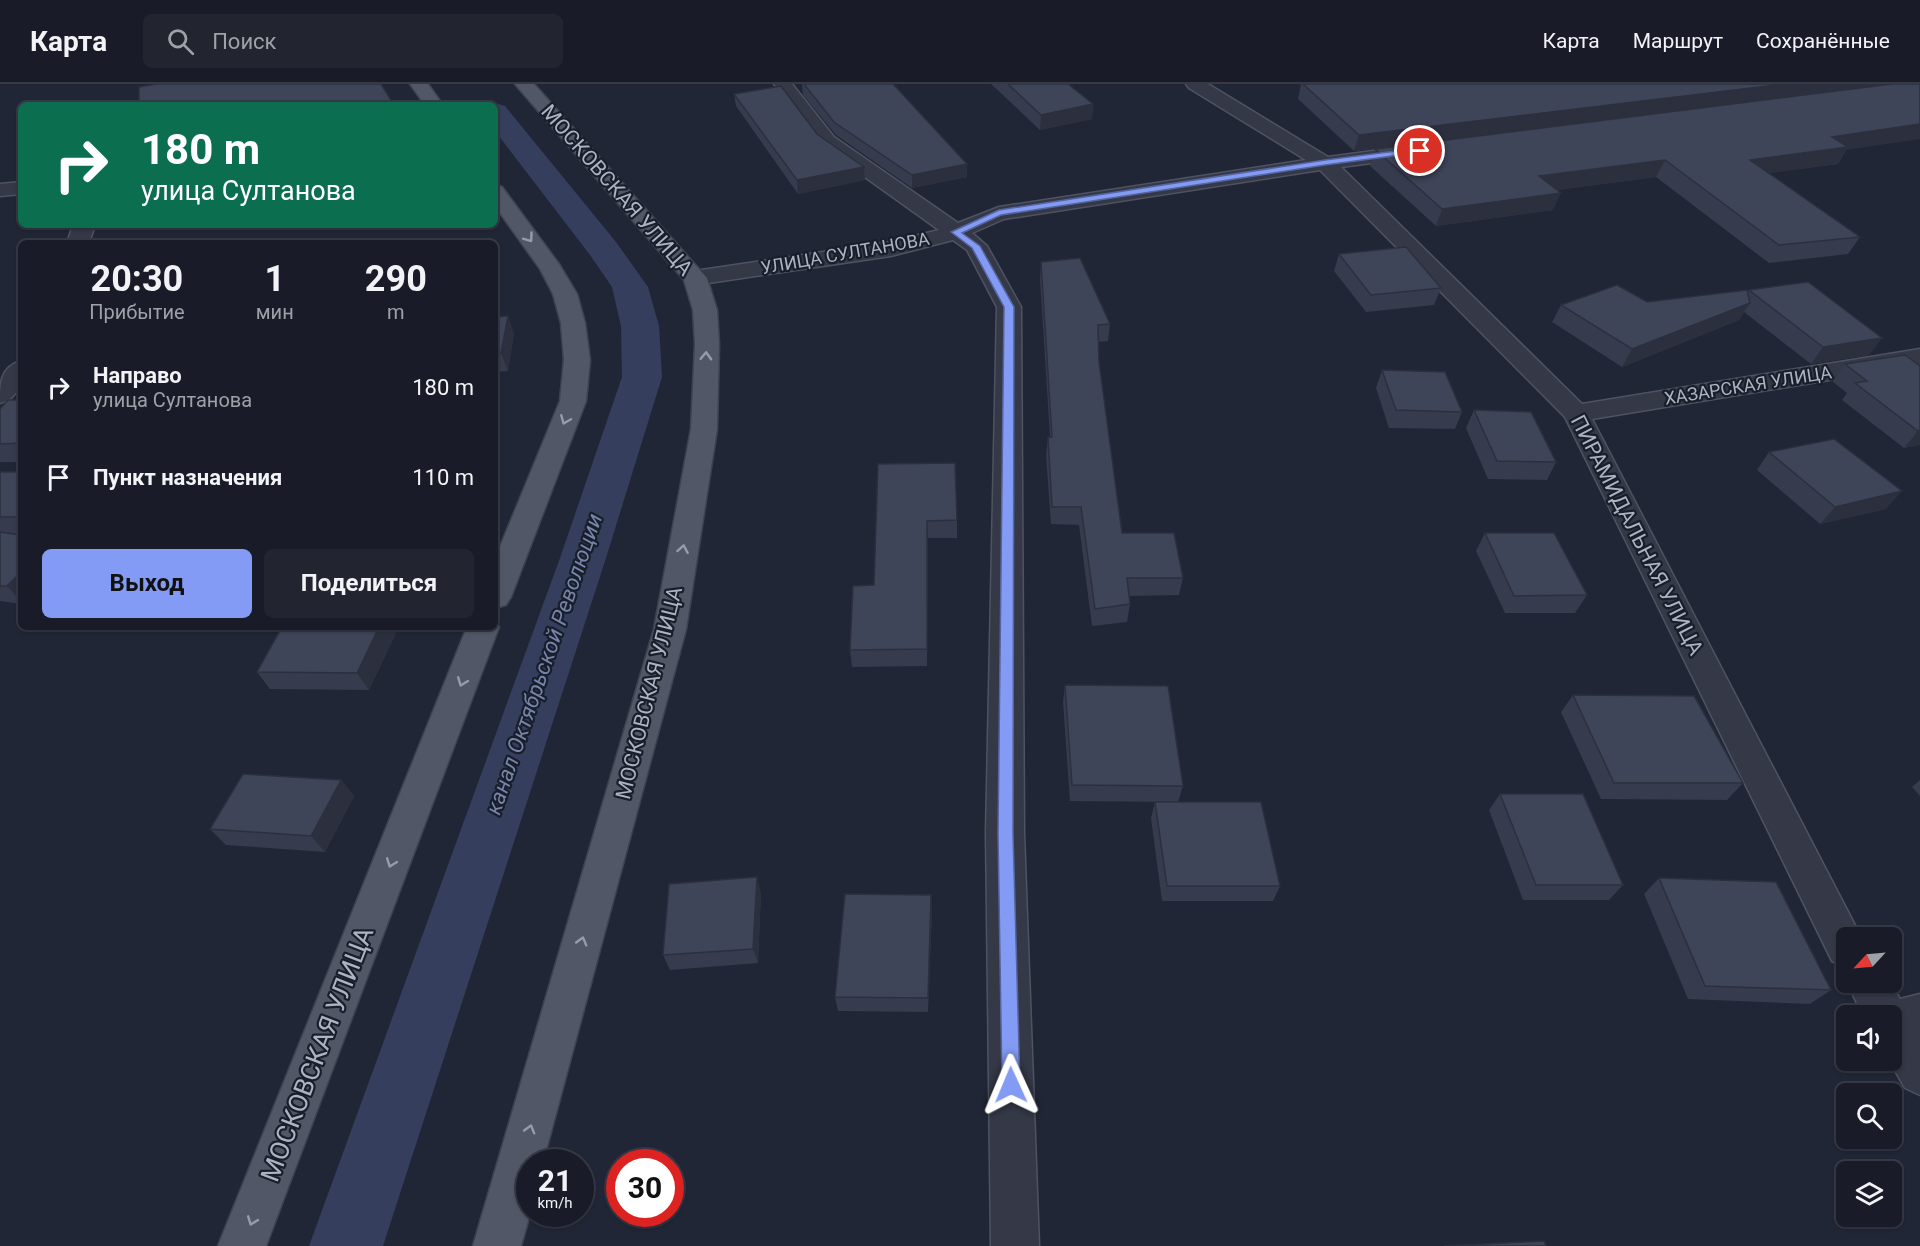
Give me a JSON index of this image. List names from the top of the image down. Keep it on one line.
{"streets":{"main road":["МОСКОВСКАЯ УЛИЦА"],"street":["УЛИЦА СУЛТАНОВА","ХАЗАРСКАЯ УЛИЦА","ПИРАМИДАЛЬНАЯ УЛИЦА"]},"crossings":[["МОСКОВСКАЯ УЛИЦА","УЛИЦА СУЛТАНОВА"],["УЛИЦА СУЛТАНОВА","ПИРАМИДАЛЬНАЯ УЛИЦА"],["ХАЗАРСКАЯ УЛИЦА","ПИРАМИДАЛЬНАЯ УЛИЦА"]],"water":["канал Октябрьской Революции"],"north":"bottom left","page":{"header":"Карта","search":"Поиск","nav":["Карта","Маршрут","Сохранённые"],"turn":["180 m","улица Султанова"],"eta":["20:30","Прибытие","1","мин","290","m"],"list":[{"name":"Направо","note":"улица Султанова","value":"180 m"},{"name":"Пункт назначения","value":"110 m"}],"buttons":["Выход","Поделиться"],"speed":"21 km/h","limit":"30"}}
